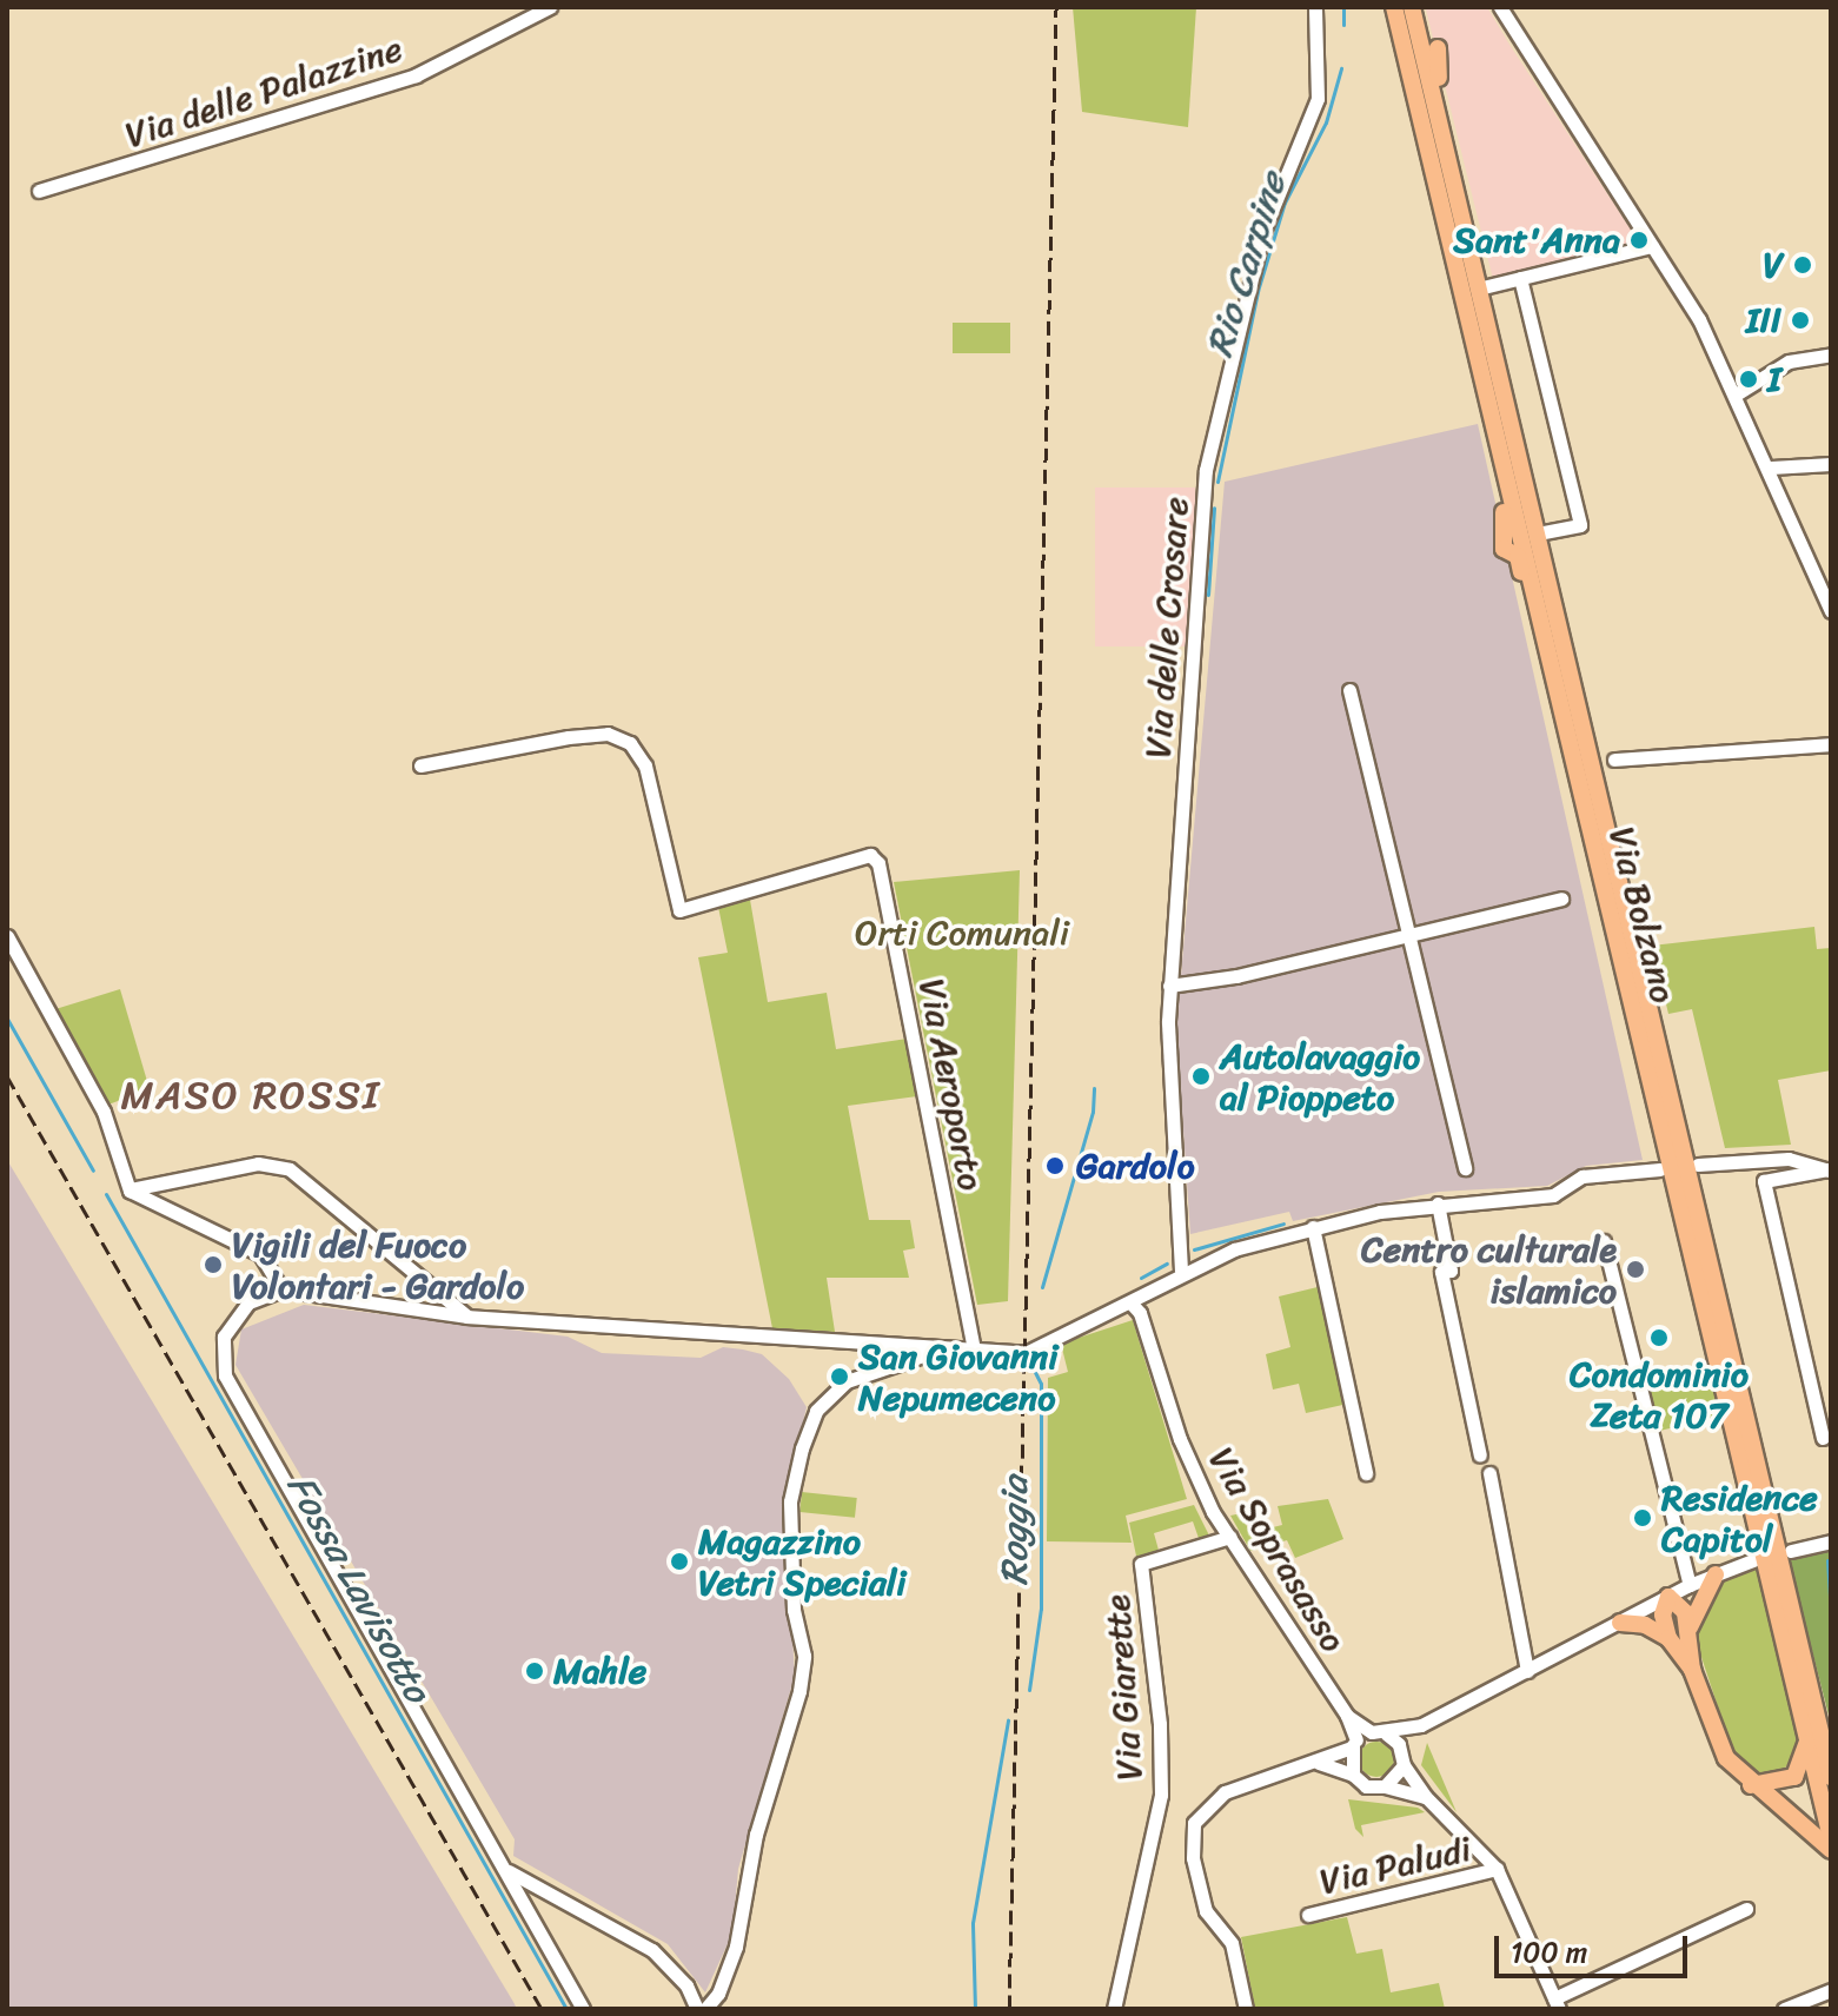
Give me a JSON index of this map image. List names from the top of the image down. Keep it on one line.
{"streets":{"main road":["Via Bolzano"],"street":["Via delle Palazzine","Via delle Crosare","Via Aeroporto","Via Soprasasso","Via Giarette","Via Paludi"]},"crossings":[["Via Soprasasso","Via Giarette"],["Via Soprasasso","Via Paludi"]],"districts":["MASO ROSSI"],"water":["Rio Carpine","Roggia","Fossa Lavisotto"],"parks":["Orti Comunali"],"places":["Sant'Anna","V","III","I","Autolavaggio al Pioppeto","Gardolo","Vigili del Fuoco Volontari - Gardolo","Centro culturale islamico","Condominio Zeta 107","San Giovanni Nepumeceno","Residence Capitol","Magazzino Vetri Speciali","Mahle"],"scale_bar":"100 m"}
